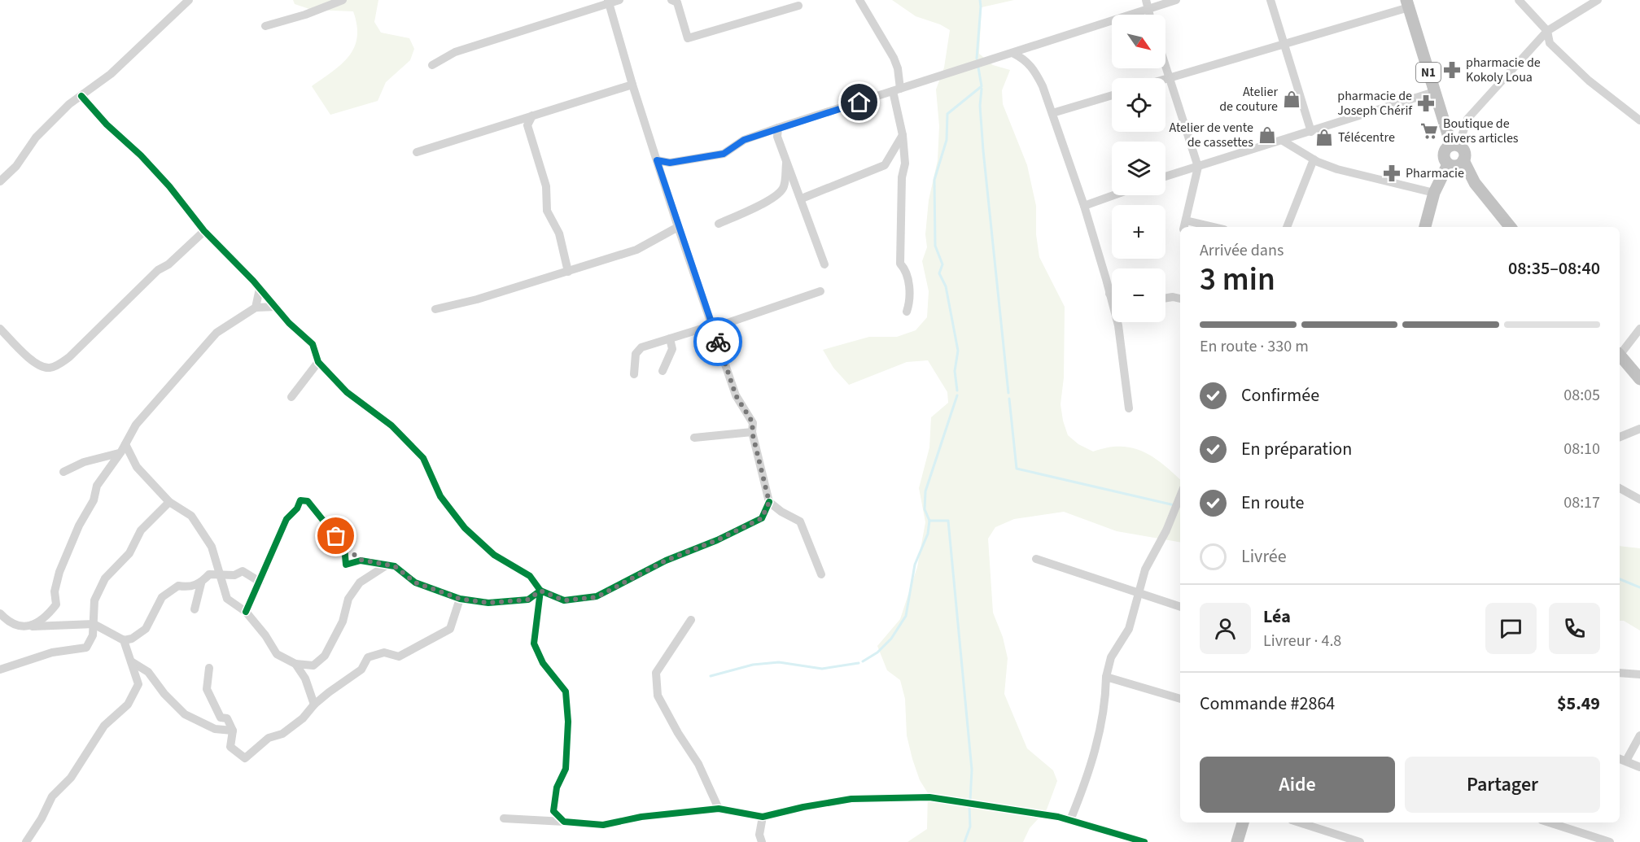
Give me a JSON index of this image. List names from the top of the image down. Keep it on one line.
{"streets":{"highway":["N1"]},"places":{"pharmacy":["pharmacie de Kokoly Loua","pharmacie de Joseph Chérif","Pharmacie"],"shop":["Atelier de couture","Atelier de vente de cassettes","Télécentre"],"supermarket":["Boutique de divers articles"]},"north":"bottom right","page":{"map_buttons":["+","−"],"heading":["3 min","Arrivée dans","08:35–08:40"],"panel":["Léa","Livreur · 4.8","Commande #2864","$5.49"],"bar":"En route · 330 m","list":[["Confirmée","08:05"],["En préparation","08:10"],["En route","08:17"],"Livrée"],"buttons":["Aide","Partager"]}}
